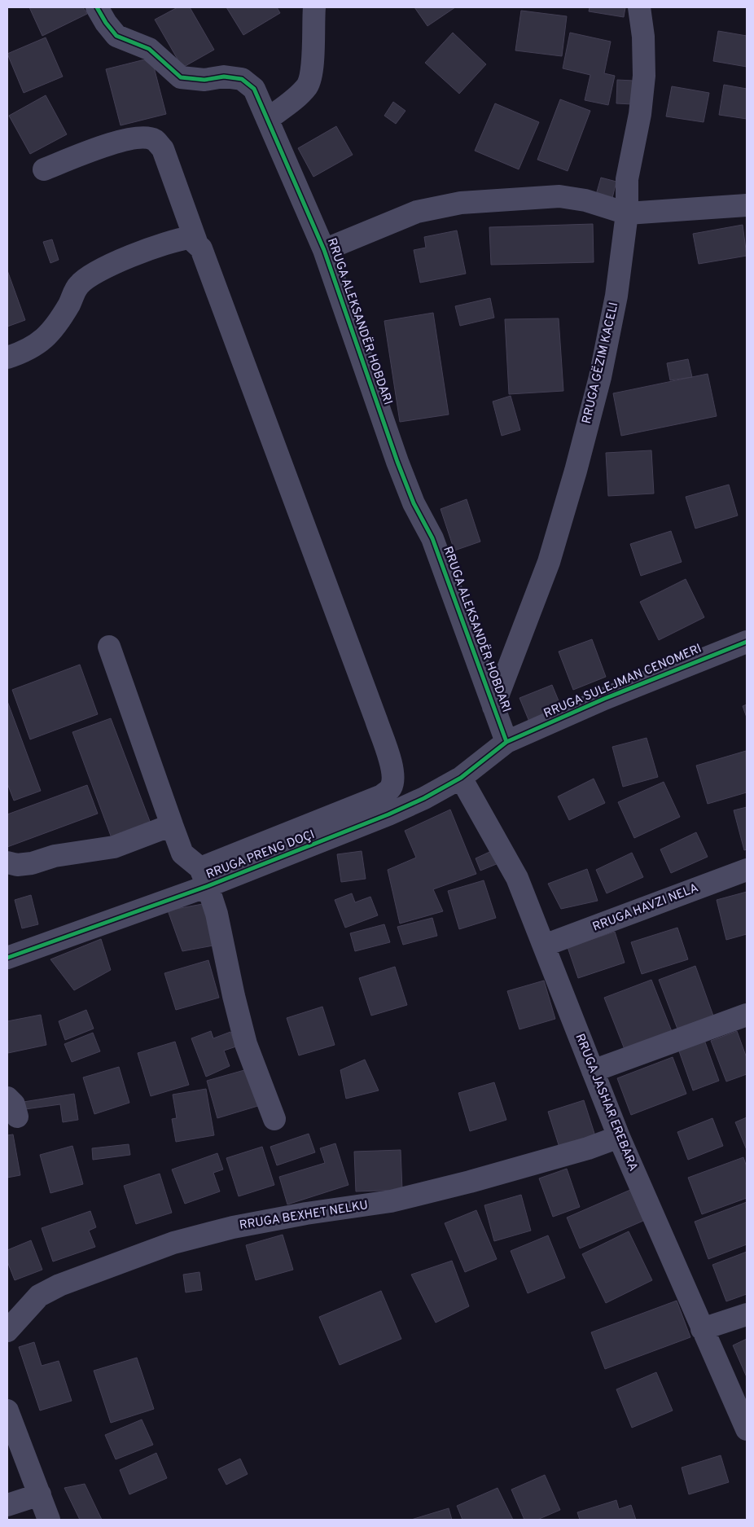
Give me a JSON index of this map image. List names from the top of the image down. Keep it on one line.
{"streets":{"street":["RRUGA ALEKSANDËR HOBDARI","RRUGA GËZIM KACELI","RRUGA SULEJMAN CENOMERI","RRUGA PRENG DOÇI","RRUGA HAVZI NELA","RRUGA JASHAR EREBARA","RRUGA BEXHET NELKU"]},"crossings":[["RRUGA ALEKSANDËR HOBDARI","RRUGA GËZIM KACELI"],["RRUGA ALEKSANDËR HOBDARI","RRUGA SULEJMAN CENOMERI"],["RRUGA ALEKSANDËR HOBDARI","RRUGA PRENG DOÇI"],["RRUGA SULEJMAN CENOMERI","RRUGA PRENG DOÇI"],["RRUGA PRENG DOÇI","RRUGA JASHAR EREBARA"],["RRUGA HAVZI NELA","RRUGA JASHAR EREBARA"],["RRUGA JASHAR EREBARA","RRUGA BEXHET NELKU"]]}
